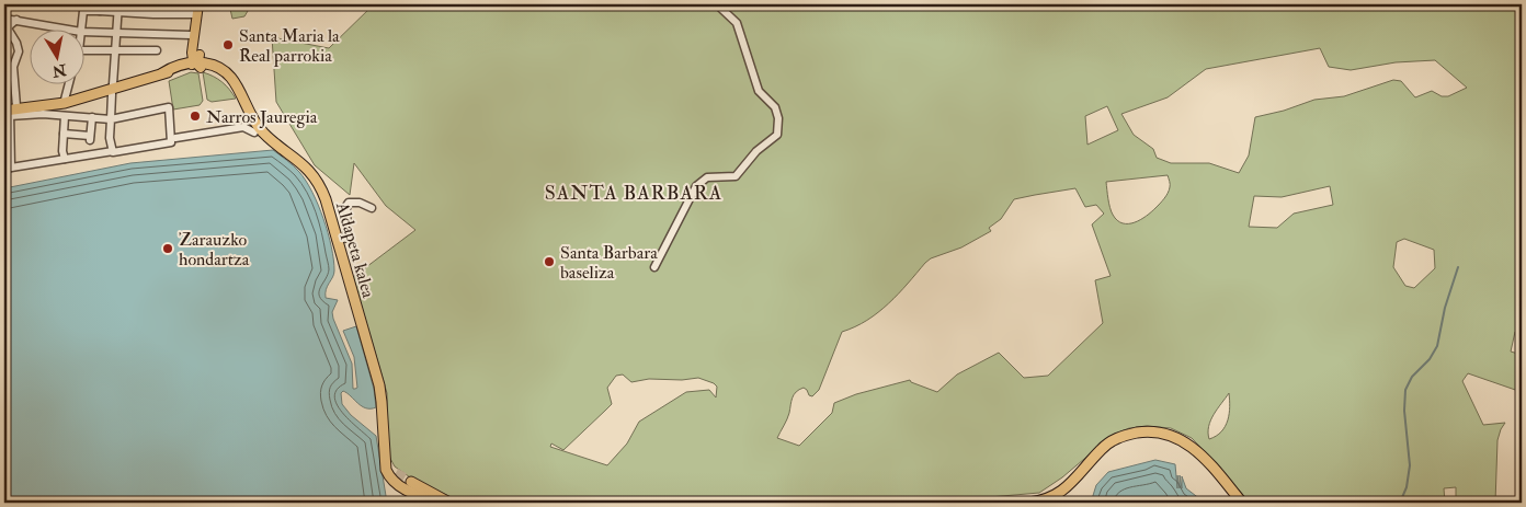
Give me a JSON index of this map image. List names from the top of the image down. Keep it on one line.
{"streets":{"highway":["Aldapeta kalea"]},"districts":["SANTA BARBARA"],"places":["Santa Maria la Real parrokia","Narros Jauregia","Zarauzko hondartza","Santa Barbara baseliza"],"north":"bottom"}
